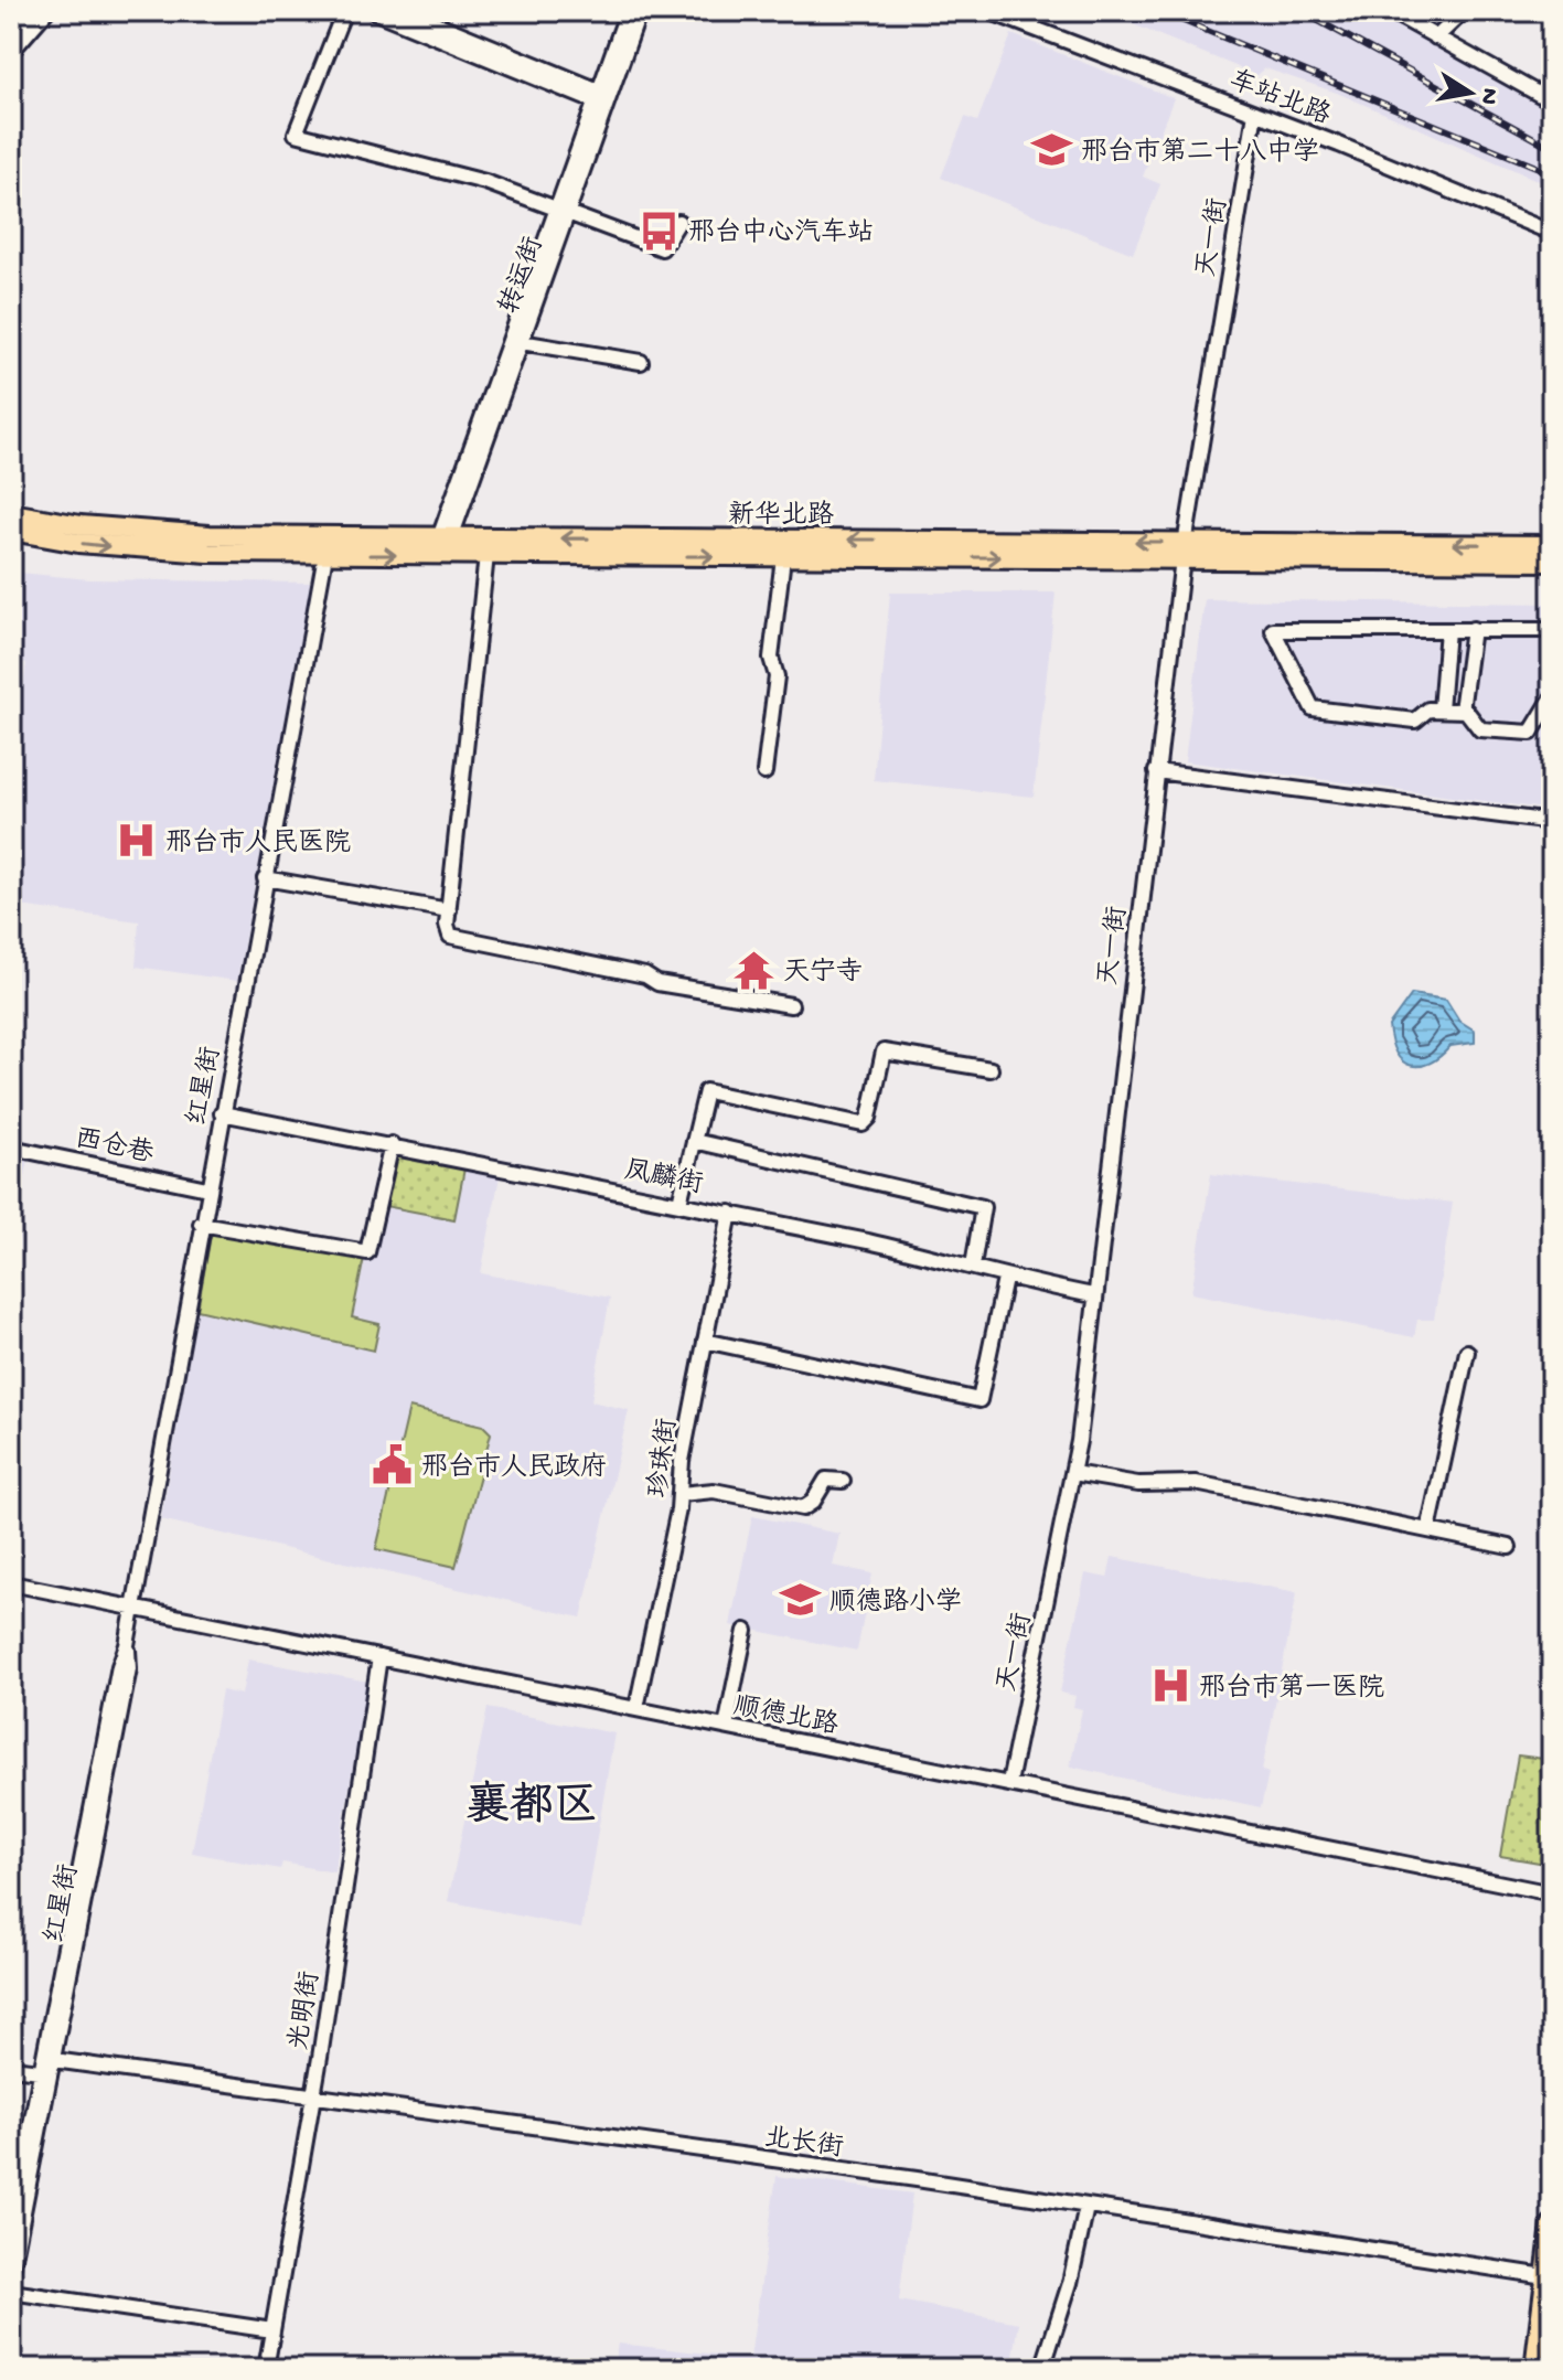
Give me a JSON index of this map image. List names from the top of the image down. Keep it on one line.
{"streets":{"main road":["新华北路"],"street":["车站北路","天一街","转运街","红星街","西仓巷","凤麟街","珍珠街","顺德北路","光明街","北长街"]},"crossings":[["车站北路","天一街"],["天一街","新华北路"],["天一街","凤麟街"],["天一街","顺德北路"],["转运街","新华北路"],["新华北路","红星街"],["红星街","西仓巷"],["红星街","凤麟街"],["红星街","顺德北路"],["红星街","北长街"],["凤麟街","珍珠街"],["珍珠街","顺德北路"],["顺德北路","光明街"],["光明街","北长街"]],"districts":["襄都区"],"places":{"school or university":["邢台市第二十八中学","顺德路小学"],"bus stop":["邢台中心汽车站"],"hospital":["邢台市人民医院","邢台市第一医院"],"temple":["天宁寺"],"public building":["邢台市人民政府"]},"north":"right"}
